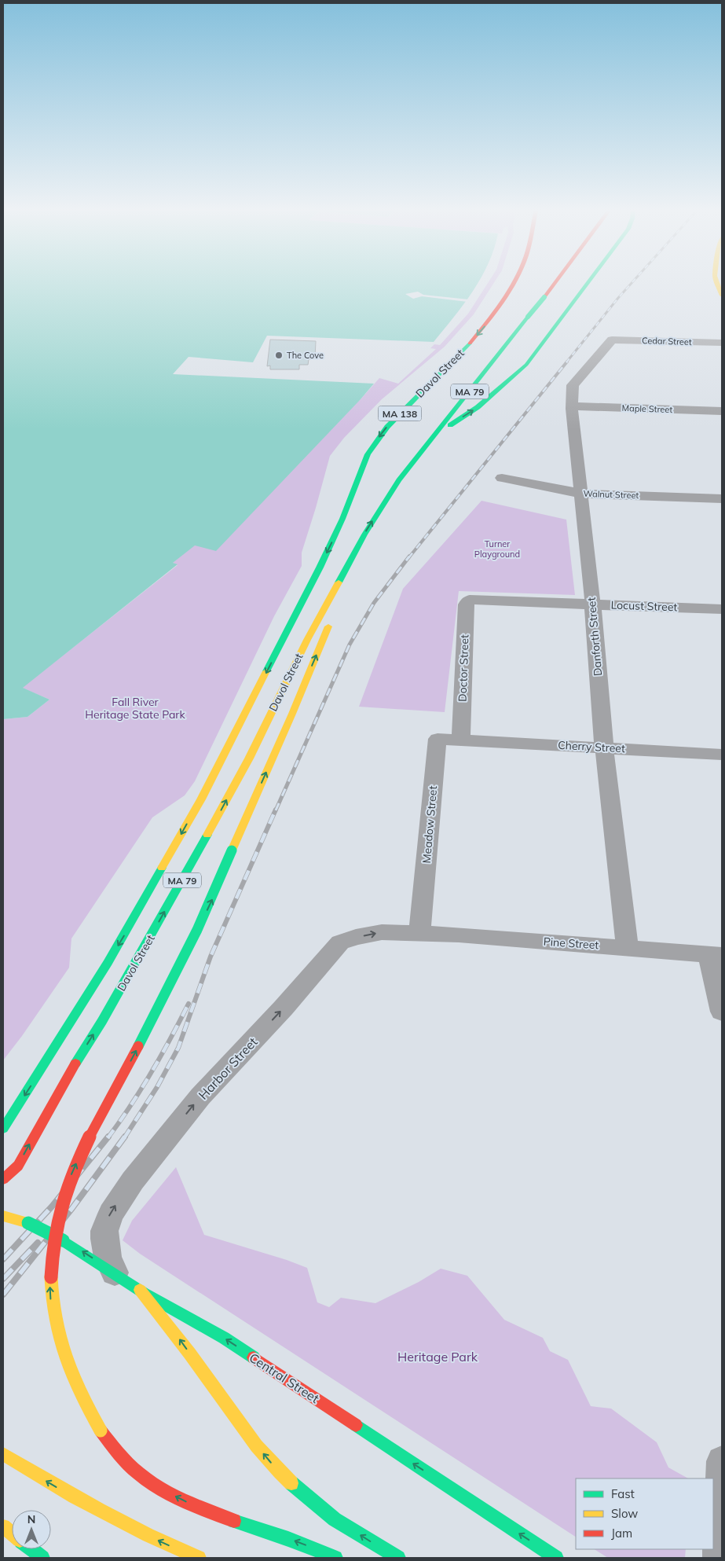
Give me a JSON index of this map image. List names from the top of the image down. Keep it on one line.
{"streets":{"main road":["Davol Street","MA 79","MA 138","Central Street"],"street":["Cedar Street","Maple Street","Walnut Street","Locust Street","Danforth Street","Doctor Street","Cherry Street","Meadow Street","Pine Street","Harbor Street"]},"crossings":[["Cedar Street","Danforth Street"],["Maple Street","Danforth Street"],["Walnut Street","Danforth Street"],["Locust Street","Danforth Street"],["Locust Street","Doctor Street"],["Danforth Street","Cherry Street"],["Danforth Street","Pine Street"],["Doctor Street","Cherry Street"],["Doctor Street","Meadow Street"],["Cherry Street","Meadow Street"],["Meadow Street","Pine Street"],["Meadow Street","Harbor Street"],["Pine Street","Harbor Street"],["Harbor Street","Central Street"]],"one_way":["Harbor Street"],"parks":["Turner Playground","Fall River Heritage State Park","Heritage Park"],"places":["The Cove"],"legend":["Fast","Slow","Jam"],"north":"top"}
